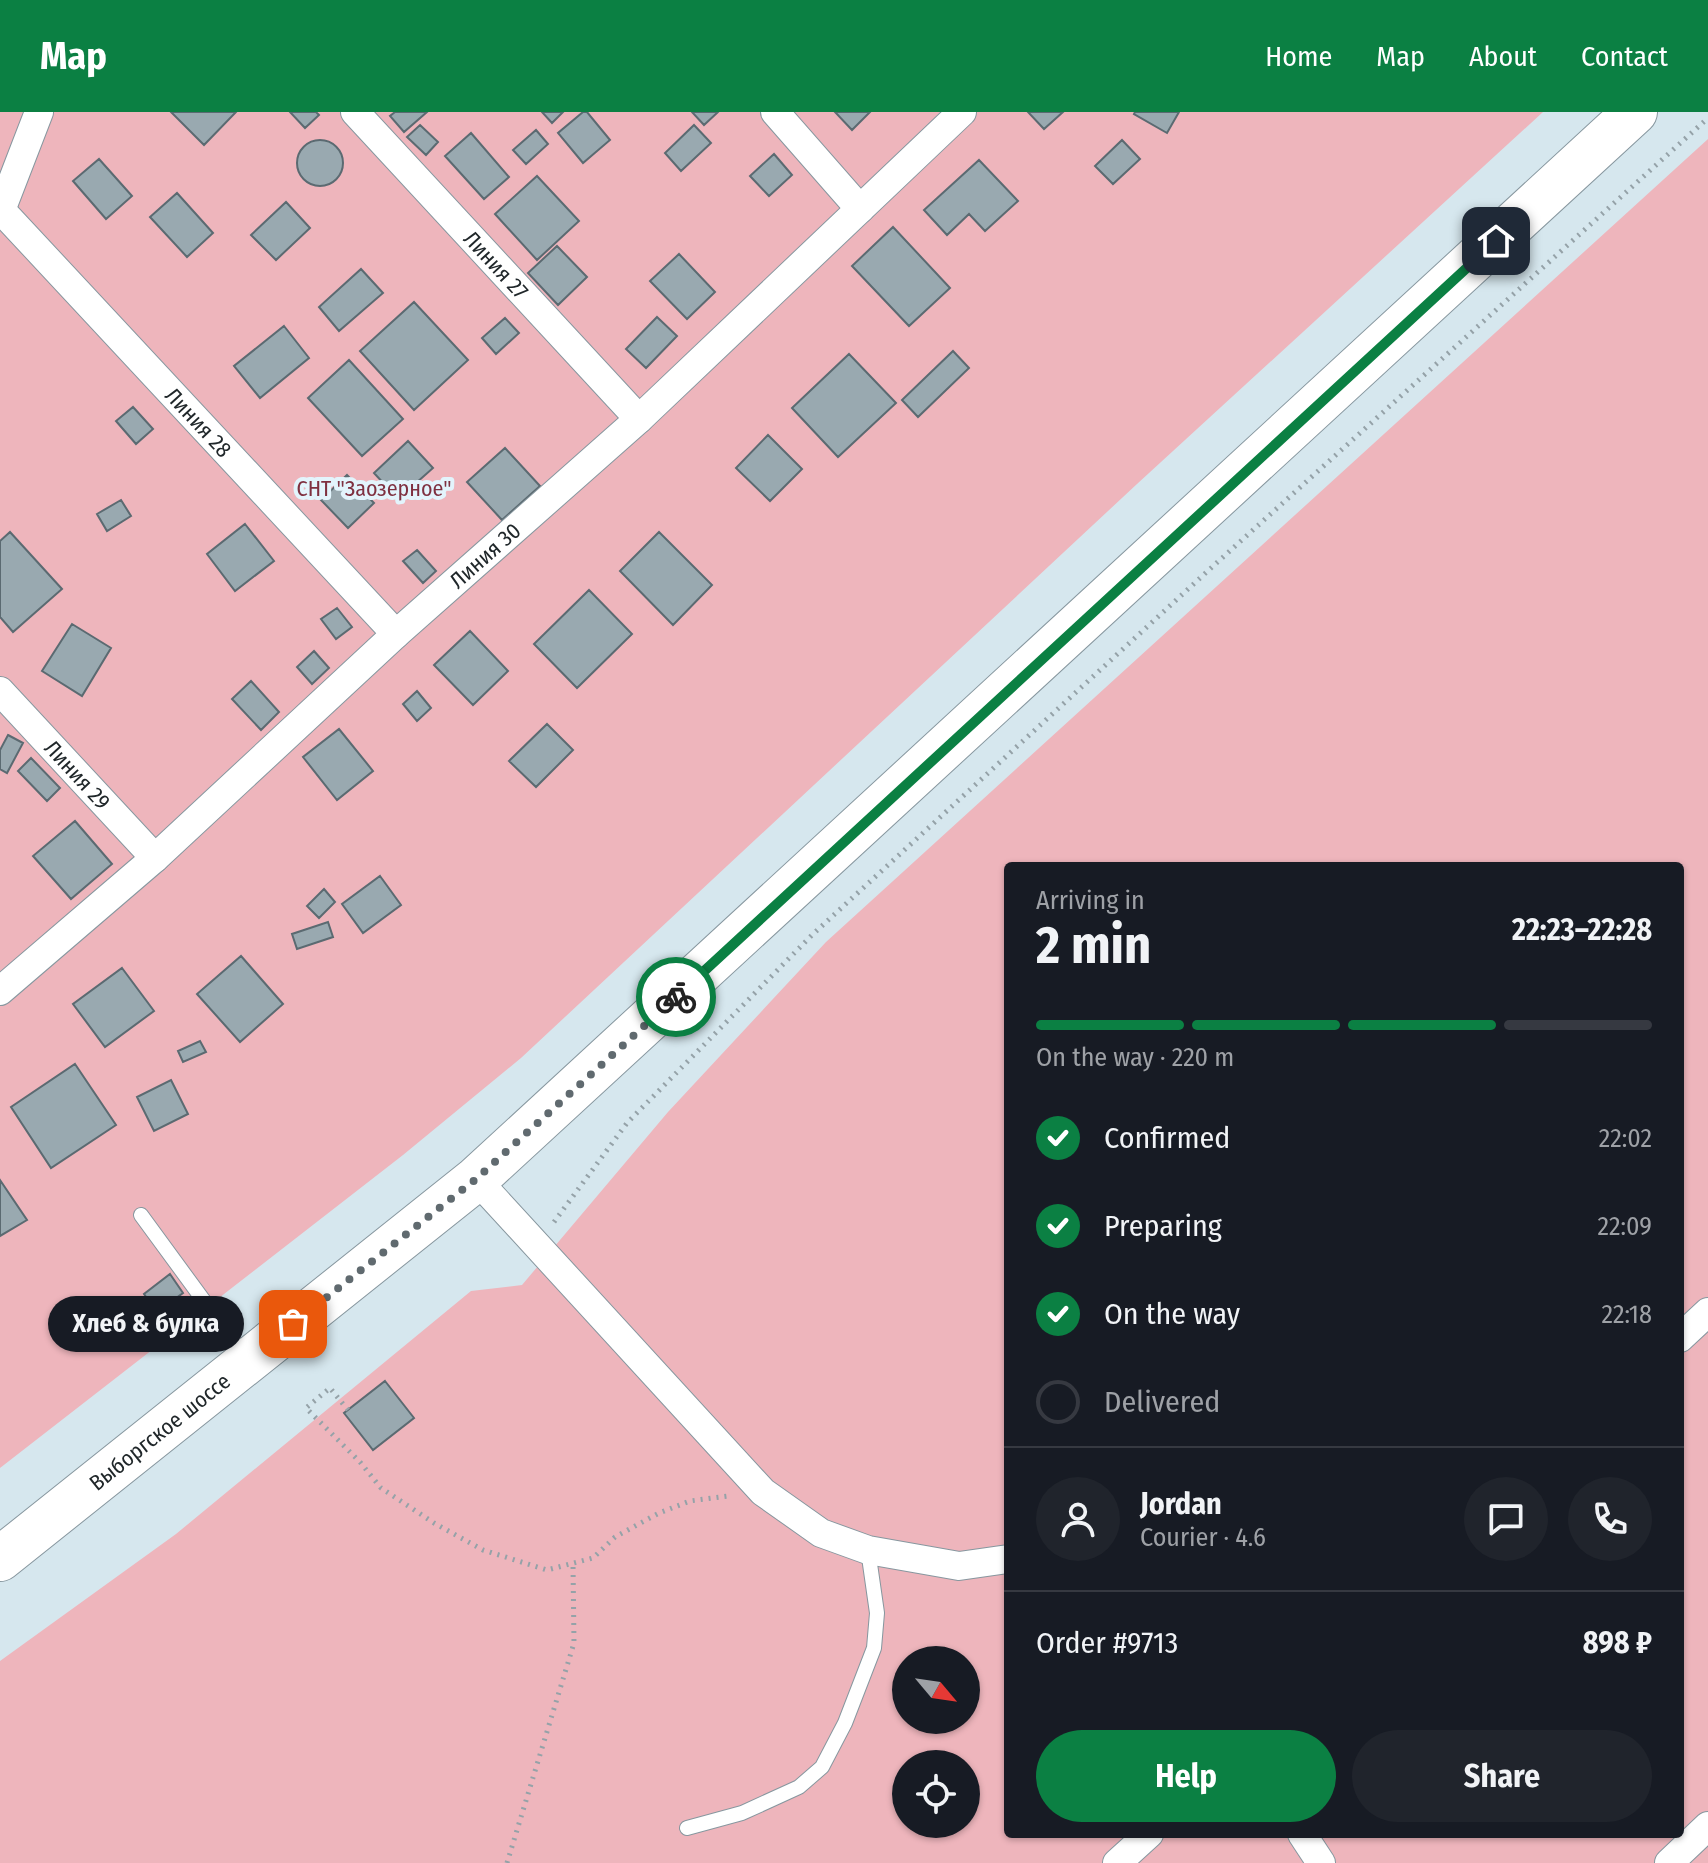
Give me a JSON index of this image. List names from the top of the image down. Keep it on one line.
{"streets":{"main road":["Выборгское шоссе"],"street":["Линия 27","Линия 28","Линия 30","Линия 29"]},"crossings":[["Линия 27","Линия 30"],["Линия 28","Линия 30"],["Линия 30","Линия 29"]],"parks":["СНТ \"Заозерное\""],"places":["Хлеб & булка"],"north":"bottom right","page":{"header":"Map","nav":["Home","Map","About","Contact"],"heading":["2 min","Arriving in","22:23–22:28"],"panel":["Jordan","Courier · 4.6","Order #9713","898 ₽"],"bar":"On the way · 220 m","list":[["Confirmed","22:02"],["Preparing","22:09"],["On the way","22:18"],"Delivered"],"bubble":"Хлеб & булка","buttons":["Help","Share"]}}
